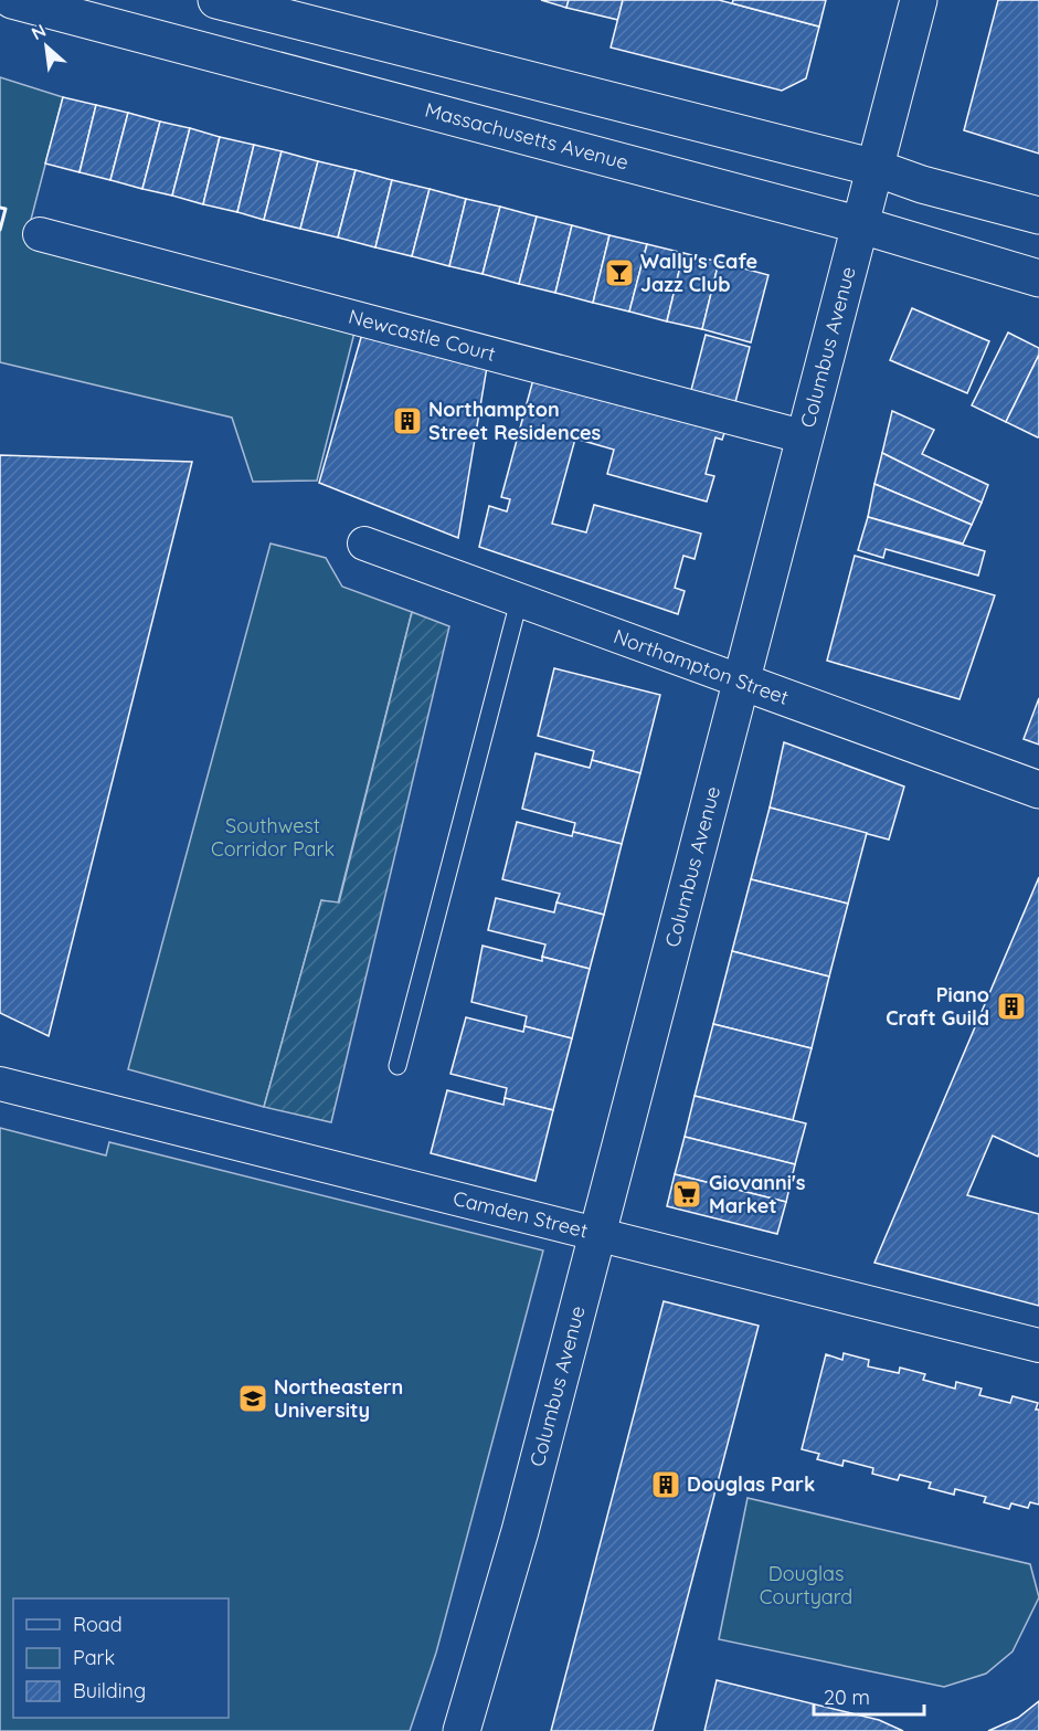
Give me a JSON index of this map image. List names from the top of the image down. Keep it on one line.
{"streets":{"main road":["Massachusetts Avenue","Columbus Avenue","Northampton Street"],"street":["Newcastle Court","Camden Street"]},"crossings":[["Massachusetts Avenue","Columbus Avenue"],["Newcastle Court","Columbus Avenue"],["Columbus Avenue","Northampton Street"],["Columbus Avenue","Camden Street"]],"parks":["Southwest Corridor Park","Douglas Courtyard"],"places":{"bar":["Wally's Cafe Jazz Club"],"building":["Northampton Street Residences","Piano Craft Guild","Douglas Park"],"supermarket":["Giovanni's Market"],"school or university":["Northeastern University"]},"legend":["Road","Park","Building"],"scale_bar":"20 m","north":"top left"}
